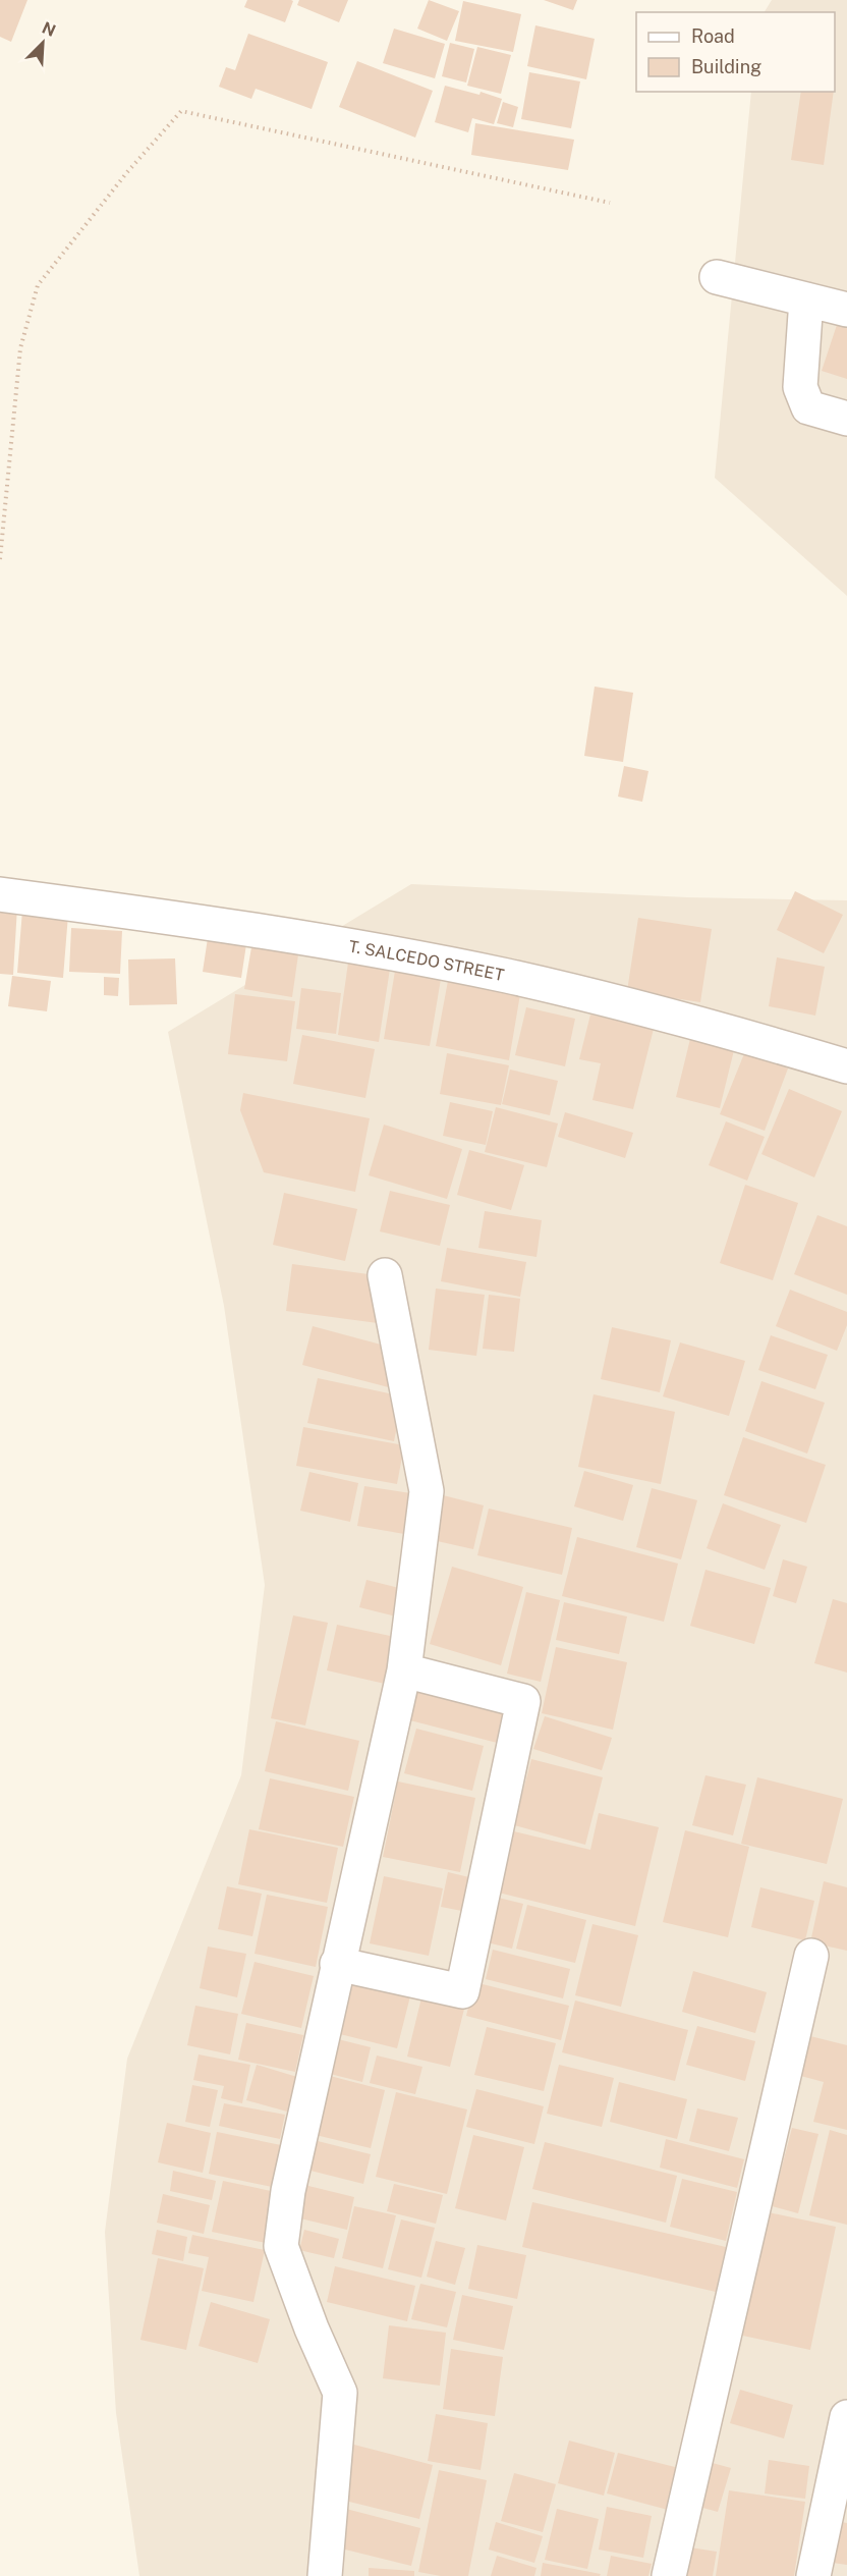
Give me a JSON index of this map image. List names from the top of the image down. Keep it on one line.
{"streets":{"street":["T. SALCEDO STREET"]},"legend":["Road","Building"],"north":"top right"}
